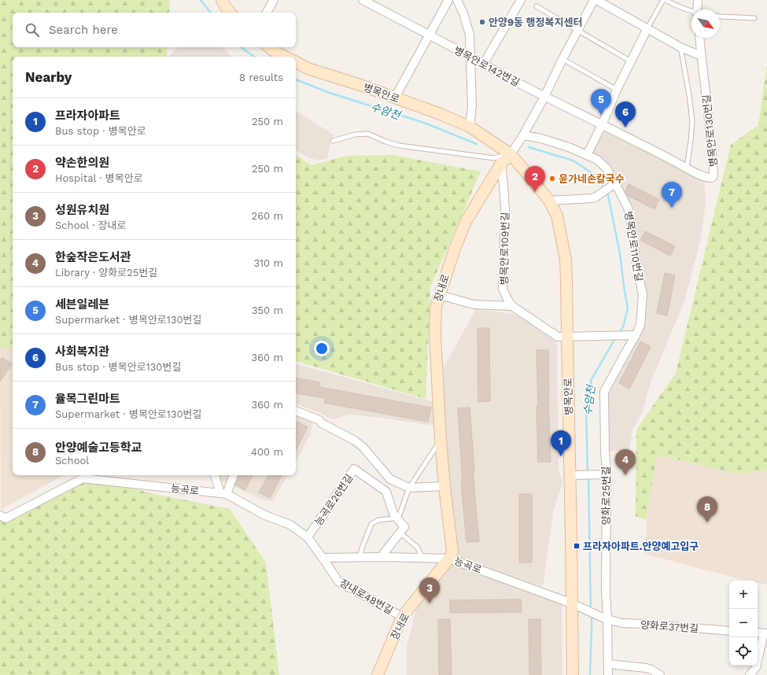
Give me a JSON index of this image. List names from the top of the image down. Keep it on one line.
{"streets":{"street":["병목안로142번길","병목안로","병목안로130번길","병목안로110번길","병목안로109번길","장내로","능곡로","양화로25번길","능곡로26번길","장내로48번길","양화로37번길"]},"crossings":[["병목안로142번길","병목안로130번길"],["병목안로","병목안로109번길"],["병목안로","장내로"],["병목안로","능곡로"],["병목안로110번길","양화로25번길"],["병목안로109번길","장내로"],["장내로","능곡로"],["장내로","장내로48번길"],["능곡로","능곡로26번길"],["능곡로","장내로48번길"],["능곡로","양화로37번길"],["양화로25번길","양화로37번길"]],"water":["수암천"],"places":{"other":["안양9동 행정복지센터","윤가네손칼국수"],"transit":["프라자아파트.안양예고입구"]},"north":"bottom right","page":{"search":"Search here","heading":["Nearby","8 results"],"pins":["5","6","2","7","1","4","8","3"],"list":[{"mark":"1","name":"프라자아파트","note":"Bus stop · 병목안로","value":"250 m"},{"mark":"2","name":"약손한의원","note":"Hospital · 병목안로","value":"250 m"},{"mark":"3","name":"성원유치원","note":"School · 장내로","value":"260 m"},{"mark":"4","name":"한숲작은도서관","note":"Library · 양화로25번길","value":"310 m"},{"mark":"5","name":"세븐일레븐","note":"Supermarket · 병목안로130번길","value":"350 m"},{"mark":"6","name":"사회복지관","note":"Bus stop · 병목안로130번길","value":"360 m"},{"mark":"7","name":"율목그린마트","note":"Supermarket · 병목안로130번길","value":"360 m"},{"mark":"8","name":"안양예술고등학교","note":"School","value":"400 m"}],"map_buttons":["+","−"]}}
